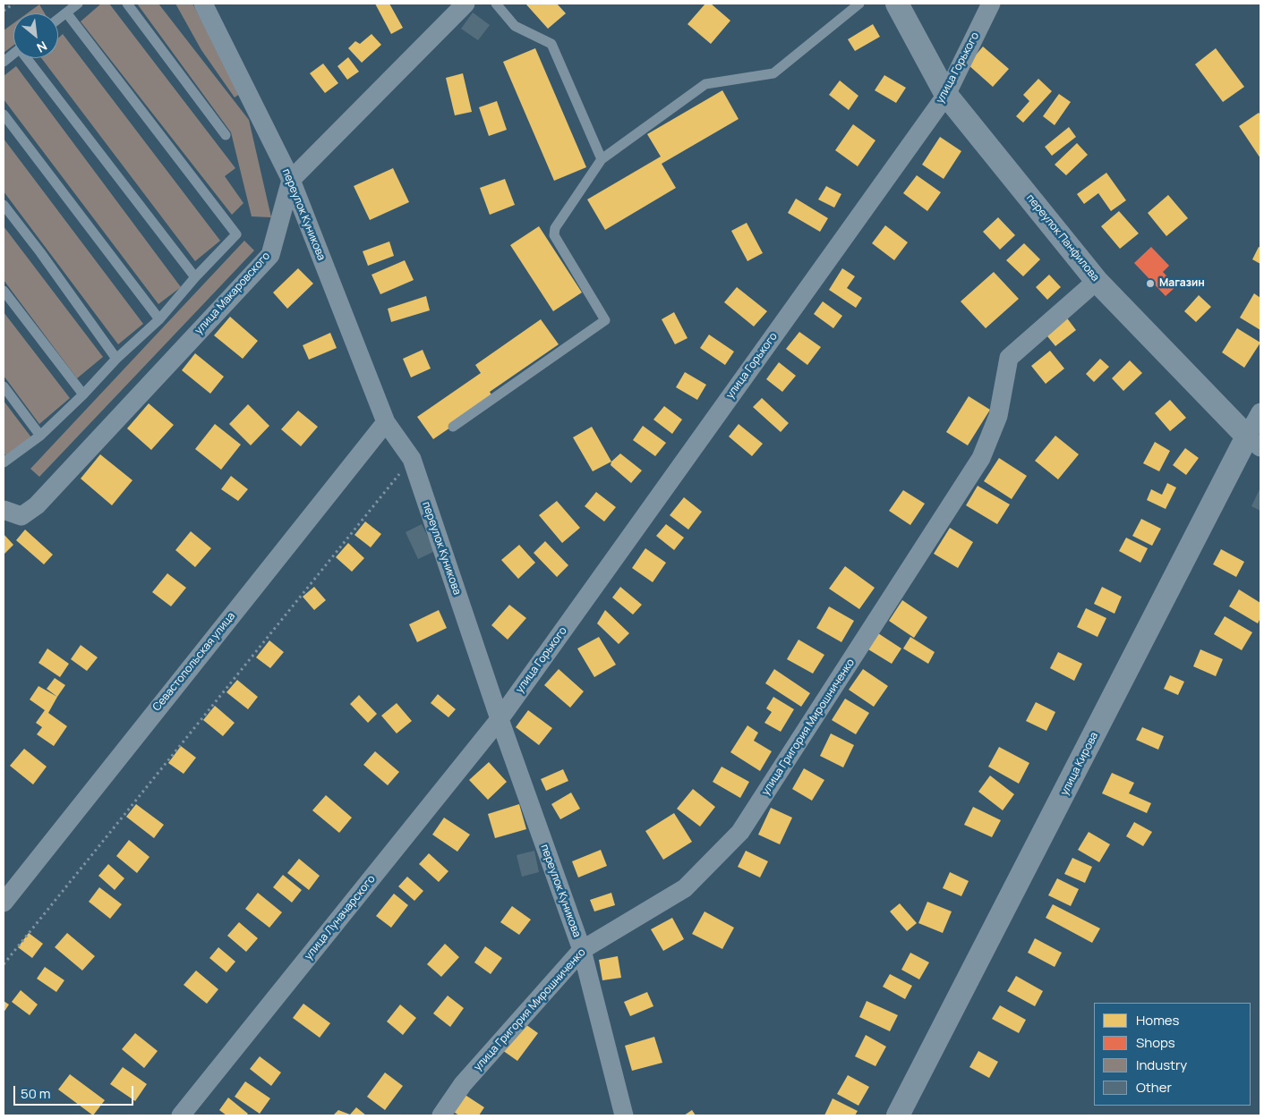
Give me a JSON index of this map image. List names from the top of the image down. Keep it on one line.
{"streets":{"street":["улица Горького","переулок Куникова","переулок Панфилова","улица Макаровского","Севастопольская улица","улица Григория Мирошниченко","улица Кирова","улица Луначарского"]},"crossings":[["улица Горького","переулок Куникова"],["улица Горького","переулок Панфилова"],["улица Горького","улица Луначарского"],["переулок Куникова","улица Макаровского"],["переулок Куникова","Севастопольская улица"],["переулок Куникова","улица Григория Мирошниченко"],["переулок Куникова","улица Луначарского"],["переулок Панфилова","улица Григория Мирошниченко"],["переулок Панфилова","улица Кирова"]],"places":["Магазин"],"legend":["Homes","Shops","Industry","Other"],"scale_bar":"50 m","north":"bottom right"}
